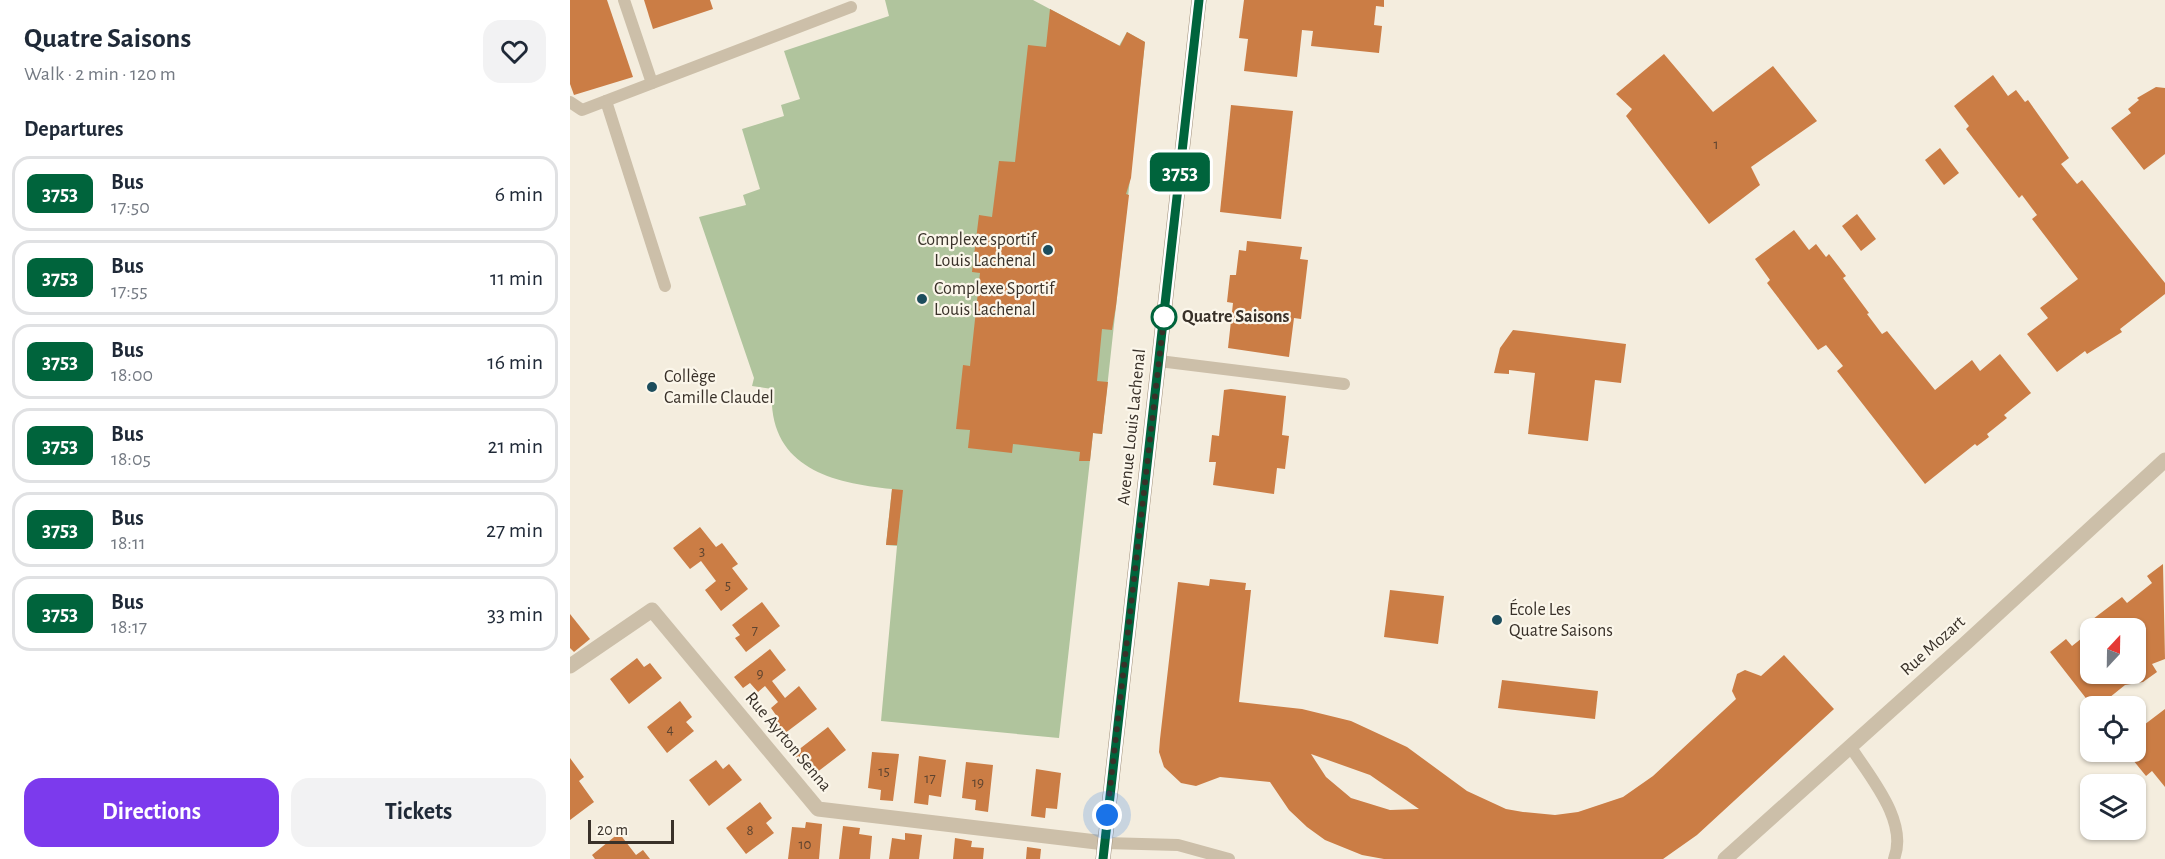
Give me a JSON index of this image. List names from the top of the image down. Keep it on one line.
{"streets":{"street":["Avenue Louis Lachenal","Rue Mozart","Rue Ayrton Senna"]},"crossings":[["Avenue Louis Lachenal","Rue Ayrton Senna"]],"places":["Complexe sportif Louis Lachenal","Complexe Sportif Louis Lachenal","Quatre Saisons","Collège Camille Claudel","École Les Quatre Saisons"],"lines":["bus line 3753"],"house_numbers":["1","3","5","7","9","4","15","17","19","8","10"],"scale_bar":"20 m","north":"top","page":{"heading":[["Quatre Saisons","Walk · 2 min · 120 m"],"Departures"],"on_map":"3753","list":[{"mark":"3753","name":"Bus","note":"17:50","value":"6 min"},{"mark":"3753","name":"Bus","note":"17:55","value":"11 min"},{"mark":"3753","name":"Bus","note":"18:00","value":"16 min"},{"mark":"3753","name":"Bus","note":"18:05","value":"21 min"},{"mark":"3753","name":"Bus","note":"18:11","value":"27 min"},{"mark":"3753","name":"Bus","note":"18:17","value":"33 min"}],"buttons":["Directions","Tickets"],"scale":"20 m"}}
